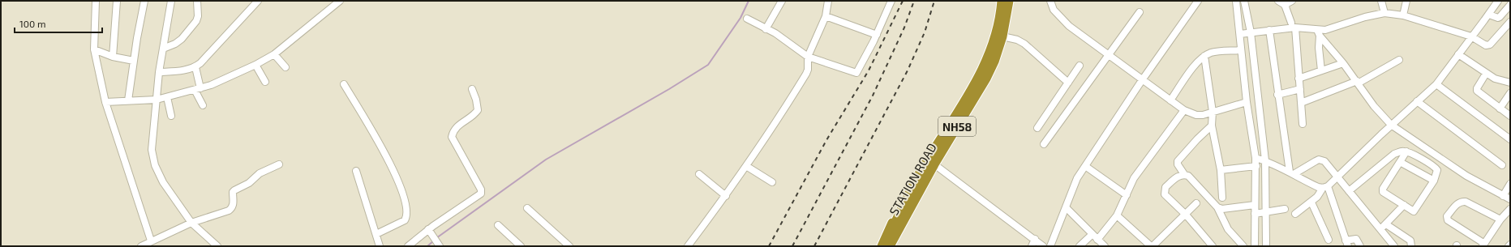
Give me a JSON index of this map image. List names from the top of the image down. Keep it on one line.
{"streets":{"highway":["NH58","STATION ROAD"]},"scale_bar":"100 m"}
